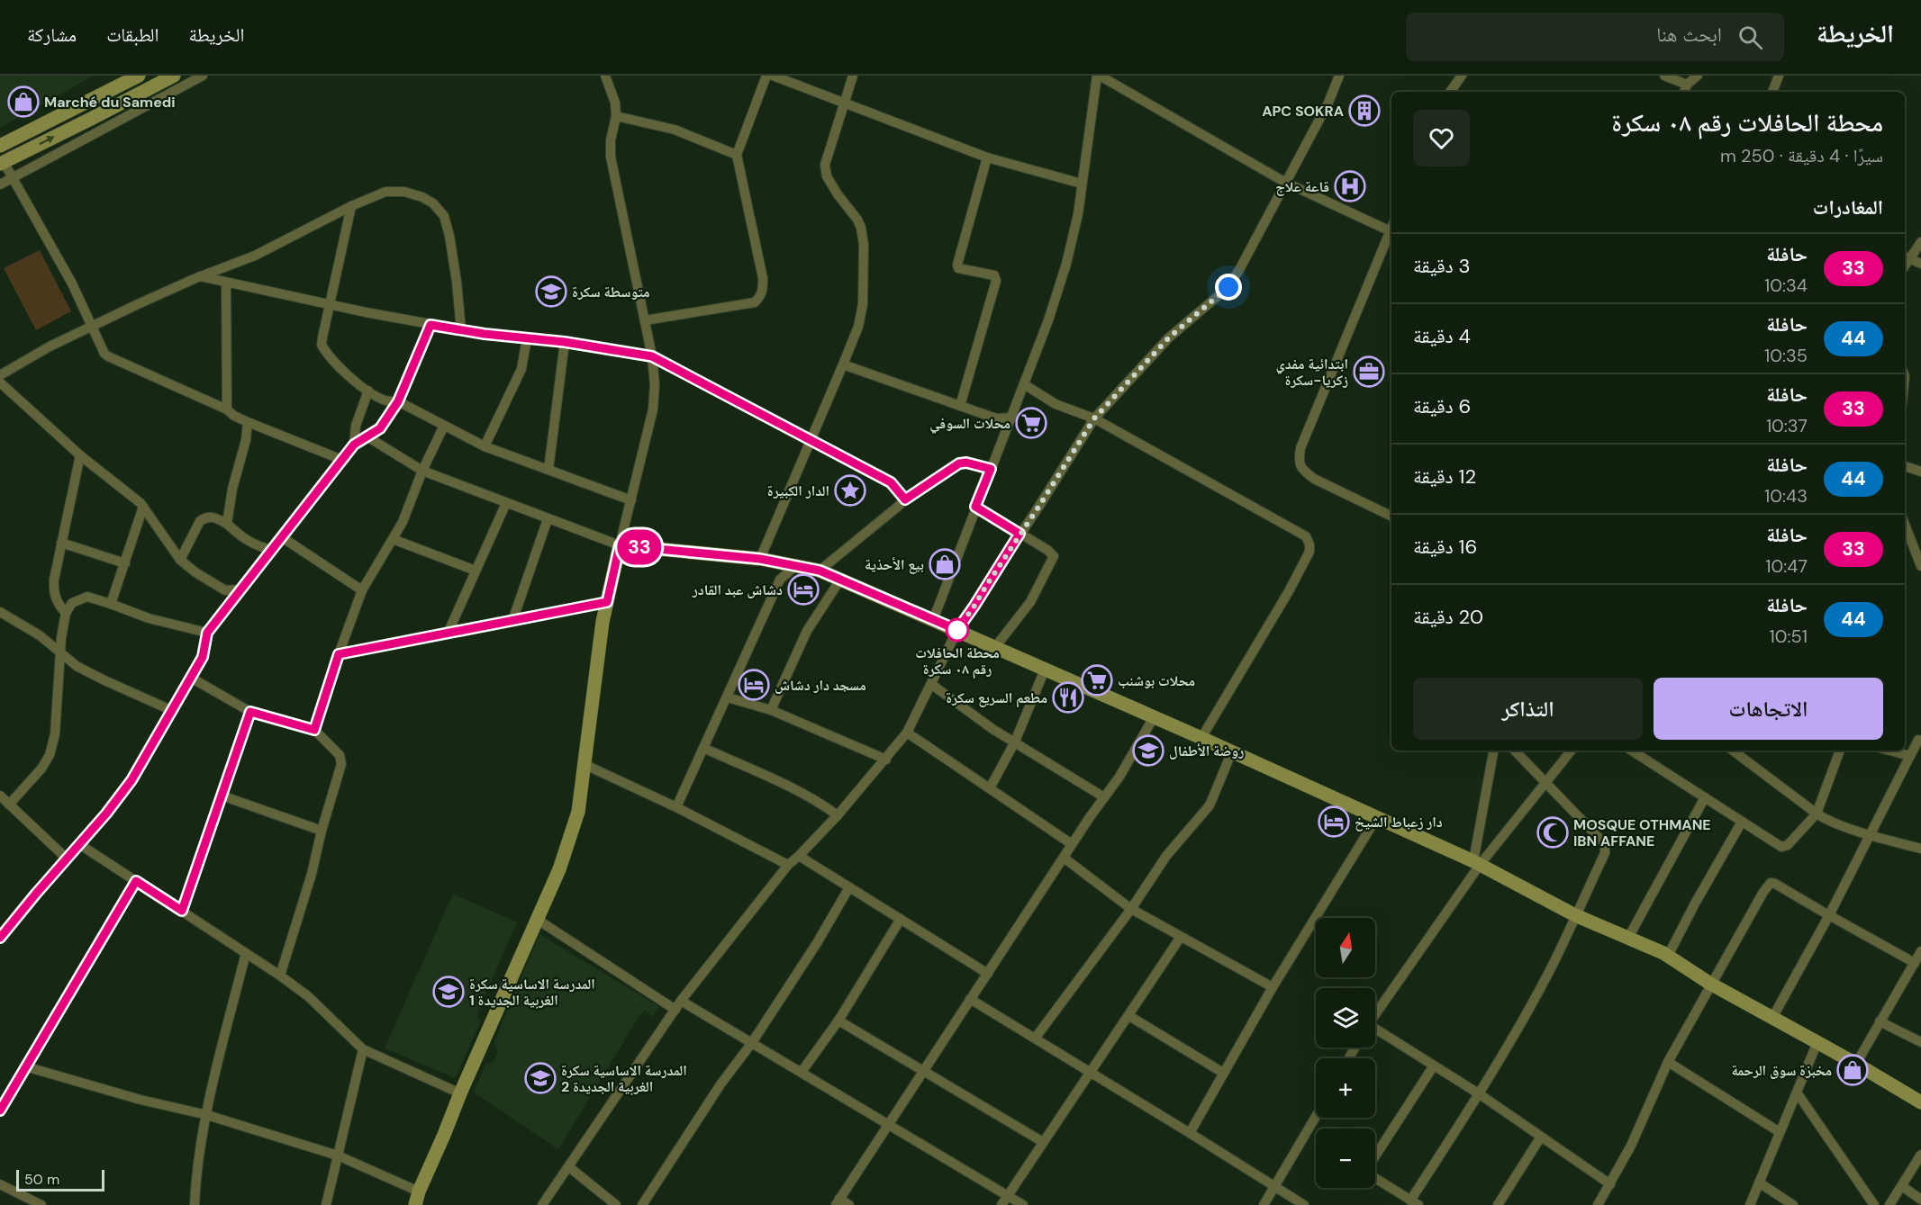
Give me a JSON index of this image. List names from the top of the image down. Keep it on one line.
{"places":{"shop":["Marché du Samedi","بيع الأحذية","مخبزة سوق الرحمة"],"building":["APC SOKRA"],"hospital":["قاعة علاج"],"school or university":["متوسطة سكرة","روضة الأطفال","المدرسة الاساسية سكرة الغربية الجديدة 1","المدرسة الاساسية سكرة الغربية الجديدة 2"],"office":["ابتدائية مفدي زكريا-سكرة"],"supermarket":["محلات السوفي","محلات بوشنب"],"place":["الدار الكبيرة"],"hotel":["دشاش عبد القادر","مسجد دار دشاش","دار زعباط الشيخ"],"other":["محطة الحافلات رقم ٠٨ سكرة"],"restaurant":["مطعم السريع سكرة"],"mosque":["MOSQUE OTHMANE IBN AFFANE"]},"lines":["bus line 33"],"scale_bar":"50 m","north":"top","page":{"header":"الخريطة","search":"ابحث هنا","nav":["الخريطة","الطبقات","مشاركة"],"on_map":"33","heading":[["محطة الحافلات رقم ٠٨ سكرة","سيرًا · 4 دقيقة · 250 m"],"المغادرات"],"list":[{"mark":"33","name":"حافلة","note":"10:34","value":"3 دقيقة"},{"mark":"44","name":"حافلة","note":"10:35","value":"4 دقيقة"},{"mark":"33","name":"حافلة","note":"10:37","value":"6 دقيقة"},{"mark":"44","name":"حافلة","note":"10:43","value":"12 دقيقة"},{"mark":"33","name":"حافلة","note":"10:47","value":"16 دقيقة"},{"mark":"44","name":"حافلة","note":"10:51","value":"20 دقيقة"}],"buttons":["الاتجاهات","التذاكر"],"map_buttons":["+","−"],"scale":"50 m"}}
